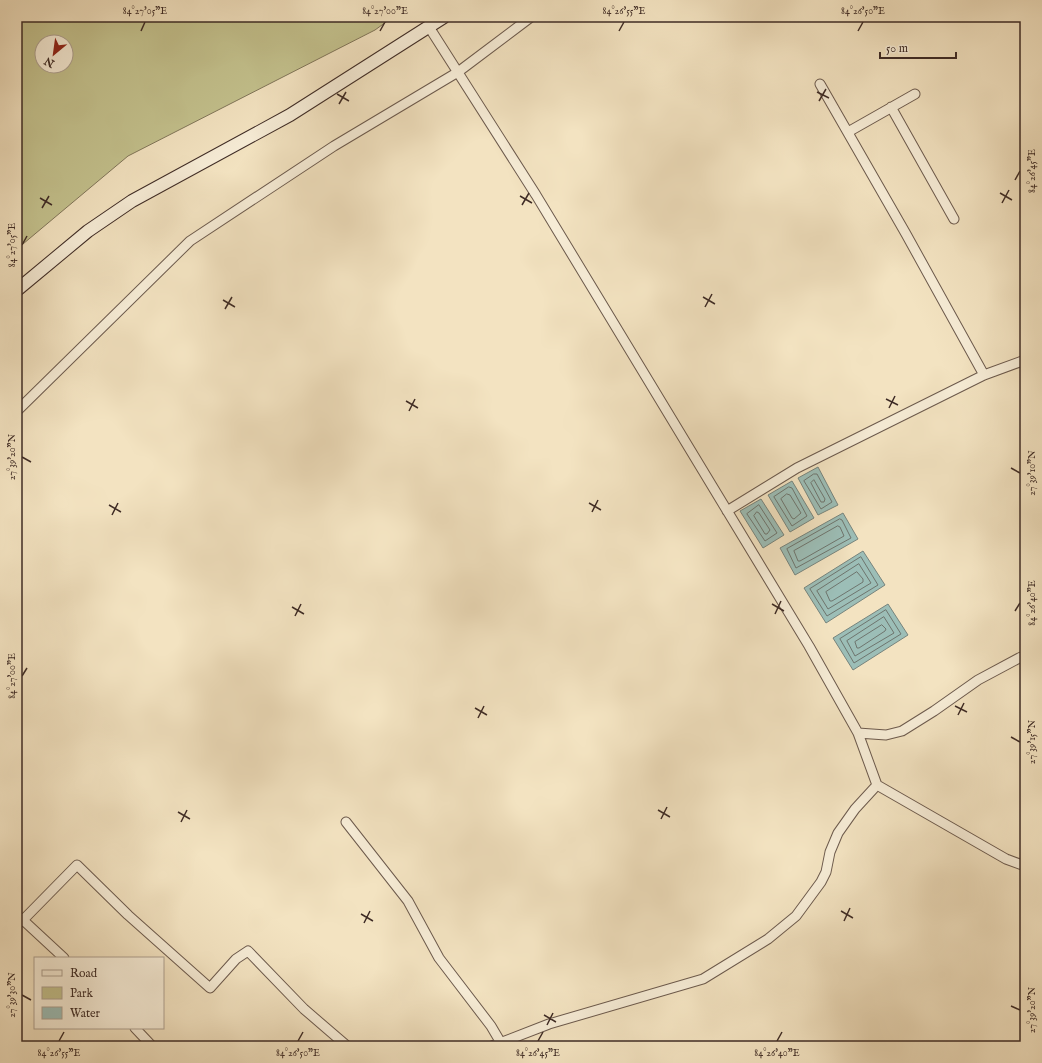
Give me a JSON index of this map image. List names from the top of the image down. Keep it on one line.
{"legend":["Road","Park","Water"],"scale_bar":"50 m","north":"bottom left","coordinates":["84°27'05\"E","84°27'00\"E","84°26'55\"E","84°26'50\"E","84°26'45\"E","27°39'20\"N","27°39'10\"N","84°26'40\"E","27°39'15\"N","27°39'30\"N"]}
